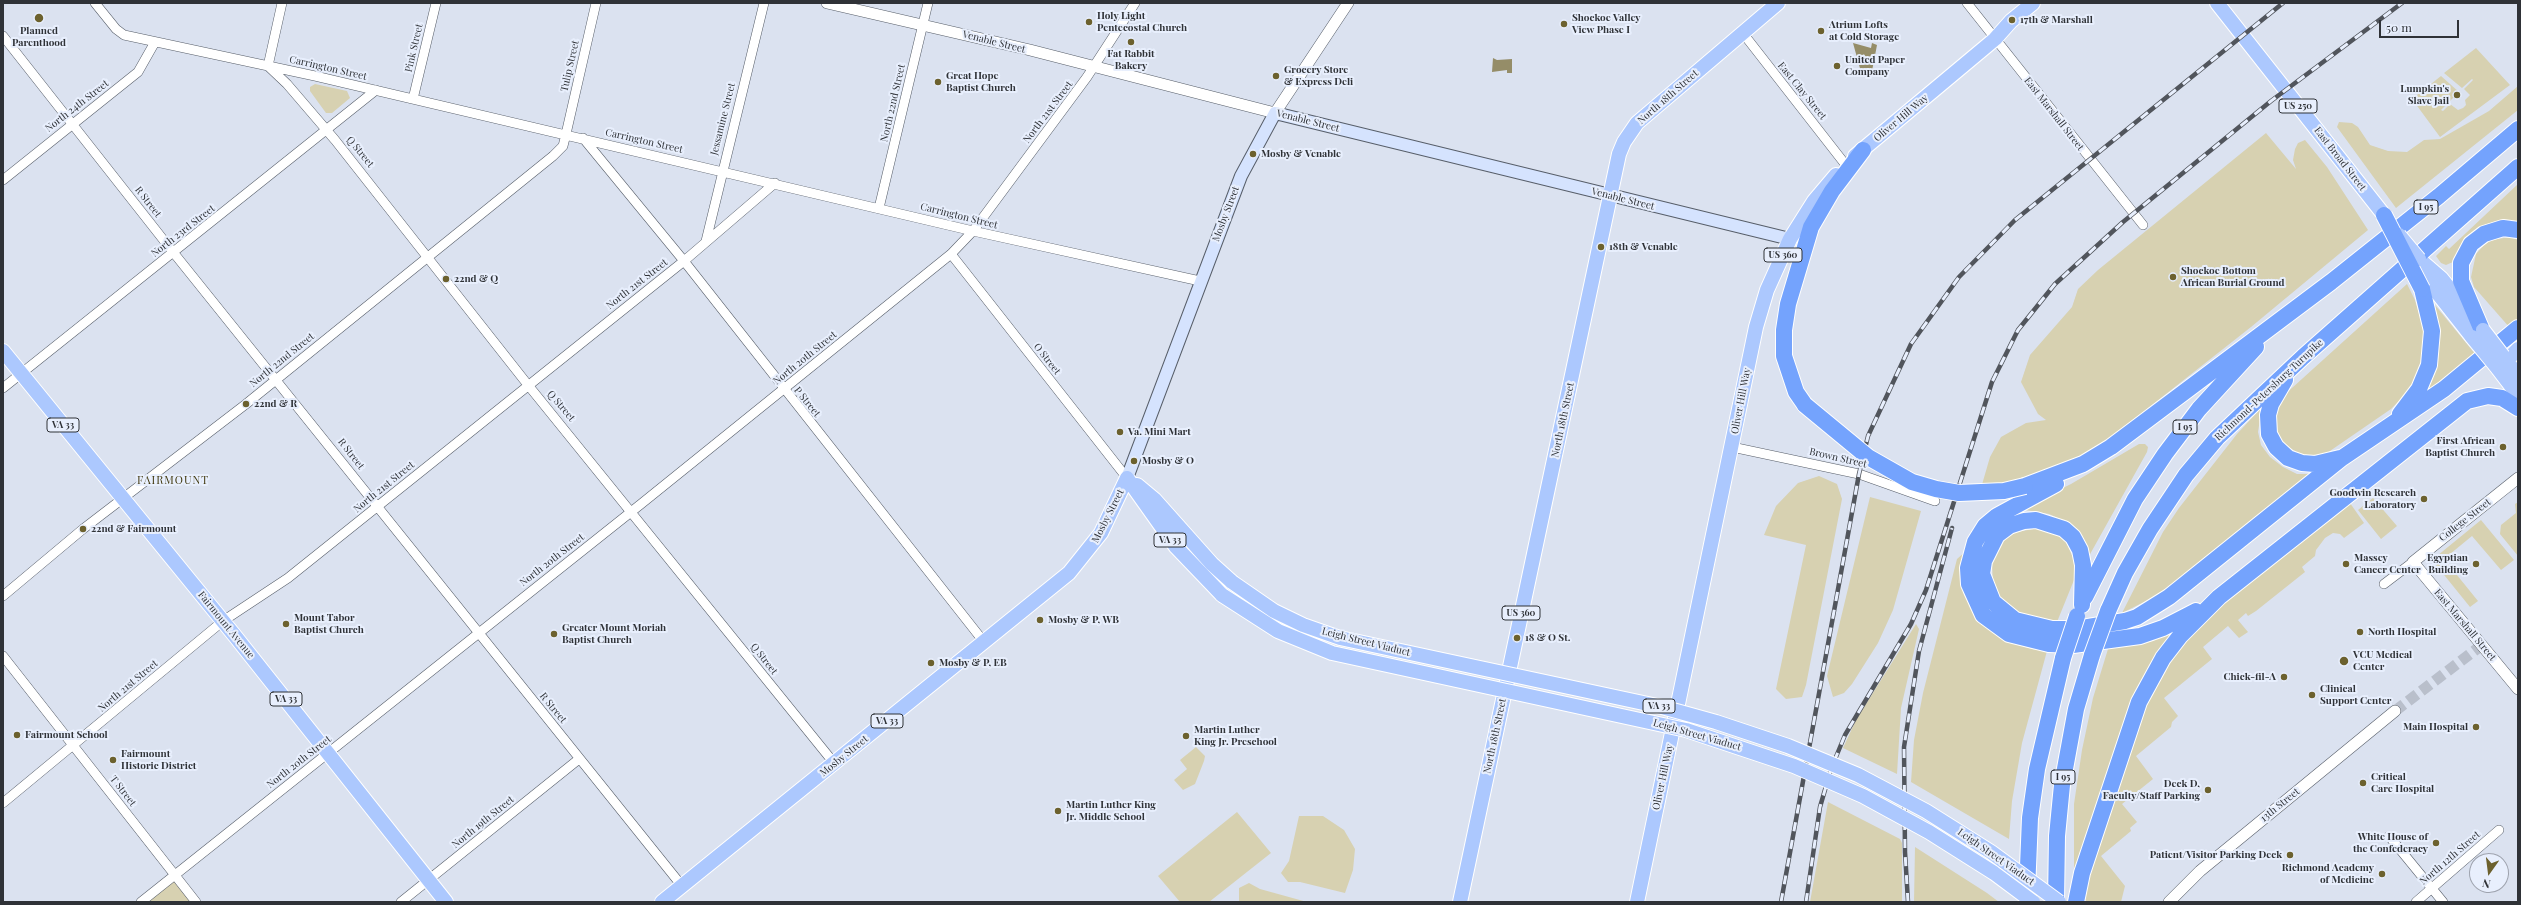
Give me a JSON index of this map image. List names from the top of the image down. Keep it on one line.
{"streets":{"highway":["I 95","Richmond-Petersburg Turnpike"],"main road":["Venable Street","North 18th Street","US 250","Oliver Hill Way","East Broad Street","Mosby Street","US 360","VA 33","Fairmount Avenue","Leigh Street Viaduct"],"street":["Pink Street","Tulip Street","Carrington Street","East Clay Street","North 22nd Street","North 24th Street","North 21st Street","East Marshall Street","Jessamine Street","Q Street","R Street","North 23rd Street","North 20th Street","O Street","P Street","Brown Street","College Street","T Street","13th Street","North 19th Street","North 12th Street"]},"crossings":[["Venable Street","North 18th Street"],["Venable Street","North 22nd Street"],["Venable Street","North 21st Street"],["Venable Street","Oliver Hill Way"],["Venable Street","Mosby Street"],["Pink Street","Carrington Street"],["Tulip Street","Carrington Street"],["Tulip Street","North 22nd Street"],["Carrington Street","North 22nd Street"],["Carrington Street","North 24th Street"],["Carrington Street","North 21st Street"],["Carrington Street","Jessamine Street"],["Carrington Street","Q Street"],["Carrington Street","Mosby Street"],["Carrington Street","North 23rd Street"],["Carrington Street","North 20th Street"],["Carrington Street","P Street"],["East Clay Street","North 18th Street"],["East Clay Street","Oliver Hill Way"],["North 22nd Street","Q Street"],["North 22nd Street","R Street"],["North 22nd Street","Fairmount Avenue"],["North 24th Street","R Street"],["North 21st Street","Jessamine Street"],["North 21st Street","Q Street"],["North 21st Street","R Street"],["North 21st Street","North 20th Street"],["North 21st Street","P Street"],["North 21st Street","Fairmount Avenue"],["North 21st Street","T Street"],["East Marshall Street","Oliver Hill Way"],["East Marshall Street","College Street"],["Oliver Hill Way","Brown Street"],["Q Street","Mosby Street"],["Q Street","North 23rd Street"],["Q Street","North 20th Street"],["R Street","Mosby Street"],["R Street","North 23rd Street"],["R Street","North 20th Street"],["R Street","North 19th Street"],["Mosby Street","O Street"],["Mosby Street","P Street"],["Mosby Street","Leigh Street Viaduct"],["North 23rd Street","Fairmount Avenue"],["North 20th Street","O Street"],["North 20th Street","P Street"],["North 20th Street","Fairmount Avenue"],["North 20th Street","T Street"],["O Street","Leigh Street Viaduct"],["Richmond-Petersburg Turnpike","Leigh Street Viaduct"],["Fairmount Avenue","North 19th Street"]],"districts":["FAIRMOUNT"],"places":["Planned Parenthood","17th & Marshall","Holy Light Pentecostal Church","Shockoe Valley View Phase I","Atrium Lofts at Cold Storage","Fat Rabbit Bakery","United Paper Company","Grocery Store & Express Deli","Great Hope Baptist Church","Lumpkin's Slave Jail","Mosby & Venable","18th & Venable","Shockoe Bottom African Burial Ground","22nd & Q","22nd & R","Va. Mini Mart","First African Baptist Church","Mosby & O","Goodwin Research Laboratory","22nd & Fairmount","Massey Cancer Center","Egyptian Building","Mosby & P, WB","Mount Tabor Baptist Church","North Hospital","Greater Mount Moriah Baptist Church","18 & O St.","VCU Medical Center","Mosby & P, EB","Chick-fil-A","Clinical Support Center","Main Hospital","Fairmount School","Martin Luther King Jr. Preschool","Fairmount Historic District","Critical Care Hospital","Deck D, Faculty/Staff Parking","Martin Luther King Jr. Middle School","White House of the Confederacy","Patient/Visitor Parking Deck","Richmond Academy of Medicine"],"scale_bar":"50 m","north":"bottom"}
